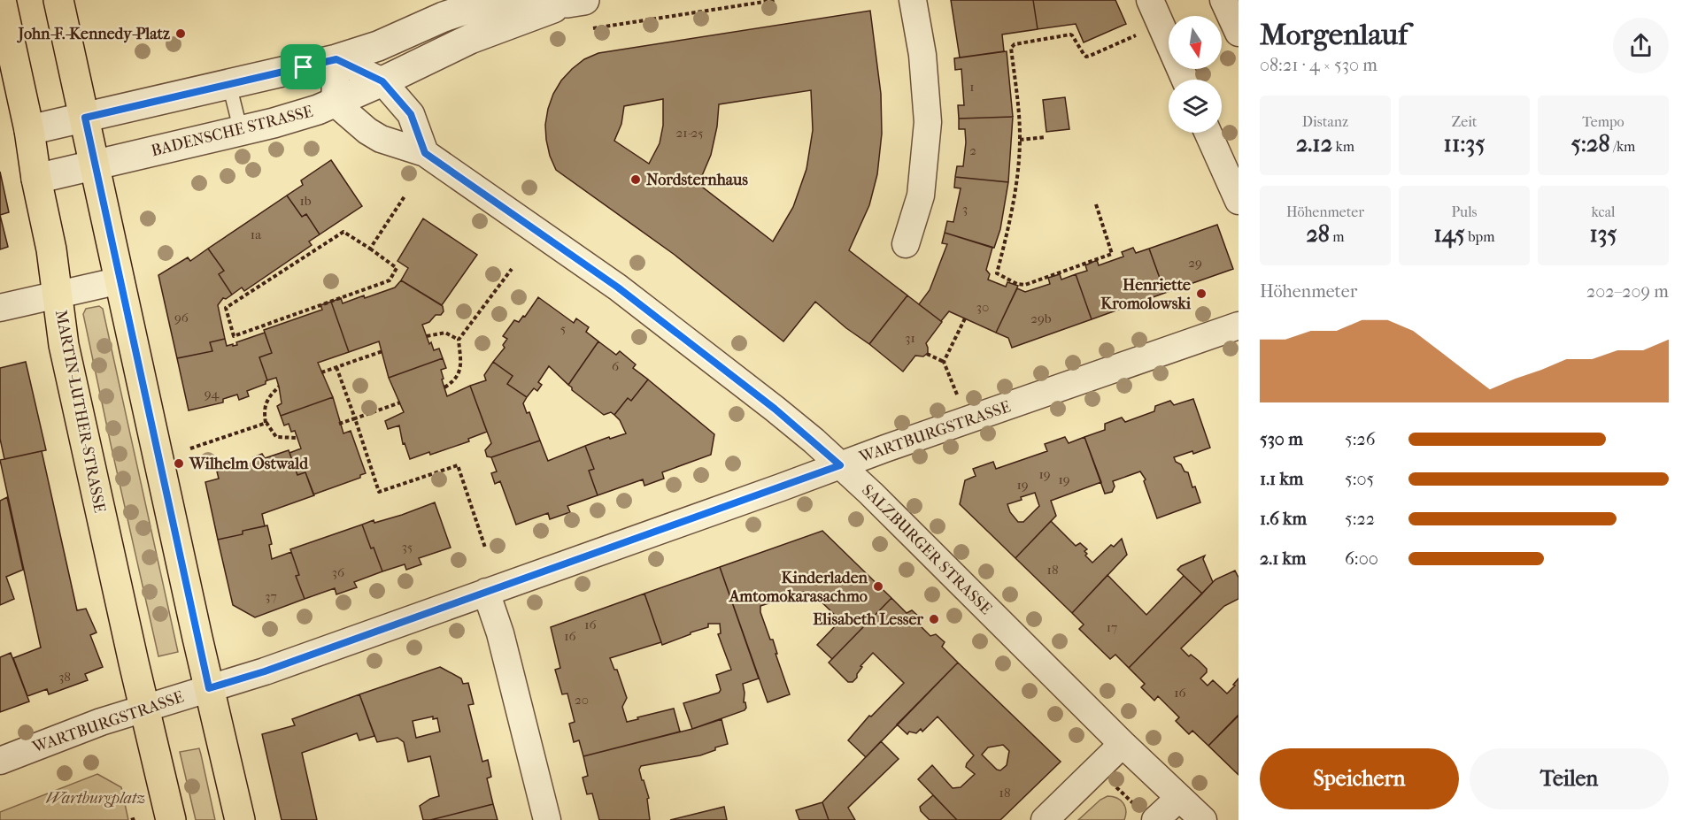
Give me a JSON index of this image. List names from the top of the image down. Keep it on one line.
{"streets":{"main road":["MARTIN-LUTHER-STRASSE"],"street":["BADENSCHE STRASSE","WARTBURGSTRASSE","SALZBURGER STRASSE"]},"crossings":[["BADENSCHE STRASSE","MARTIN-LUTHER-STRASSE"],["BADENSCHE STRASSE","SALZBURGER STRASSE"],["MARTIN-LUTHER-STRASSE","WARTBURGSTRASSE"],["WARTBURGSTRASSE","SALZBURGER STRASSE"]],"parks":["Wartburgplatz"],"places":["John-F.-Kennedy-Platz","Nordsternhaus","Henriette Kromolowski","Wilhelm Ostwald","Kinderladen Amtomokarasachmo","Elisabeth Lesser"],"house_numbers":["1","21-25","2","1b","3","1a","29","30","96","29b","5","31","6","94","19","19","19","35","18","36","37","16","17","16","38","16","20","18"],"north":"bottom","page":{"heading":["Morgenlauf","08:21 · 4 × 530 m"],"stats":[["Distanz","2.12 km"],["Zeit","11:35"],["Tempo","5:28 /km"],["Höhenmeter","28 m"],["Puls","145 bpm"],["kcal","135"]],"chart":["Höhenmeter","202–209 m"],"list":[{"name":"530 m","note":"5:26"},{"name":"1.1 km","note":"5:05"},{"name":"1.6 km","note":"5:22"},{"name":"2.1 km","note":"6:00"}],"buttons":["Speichern","Teilen"]}}
